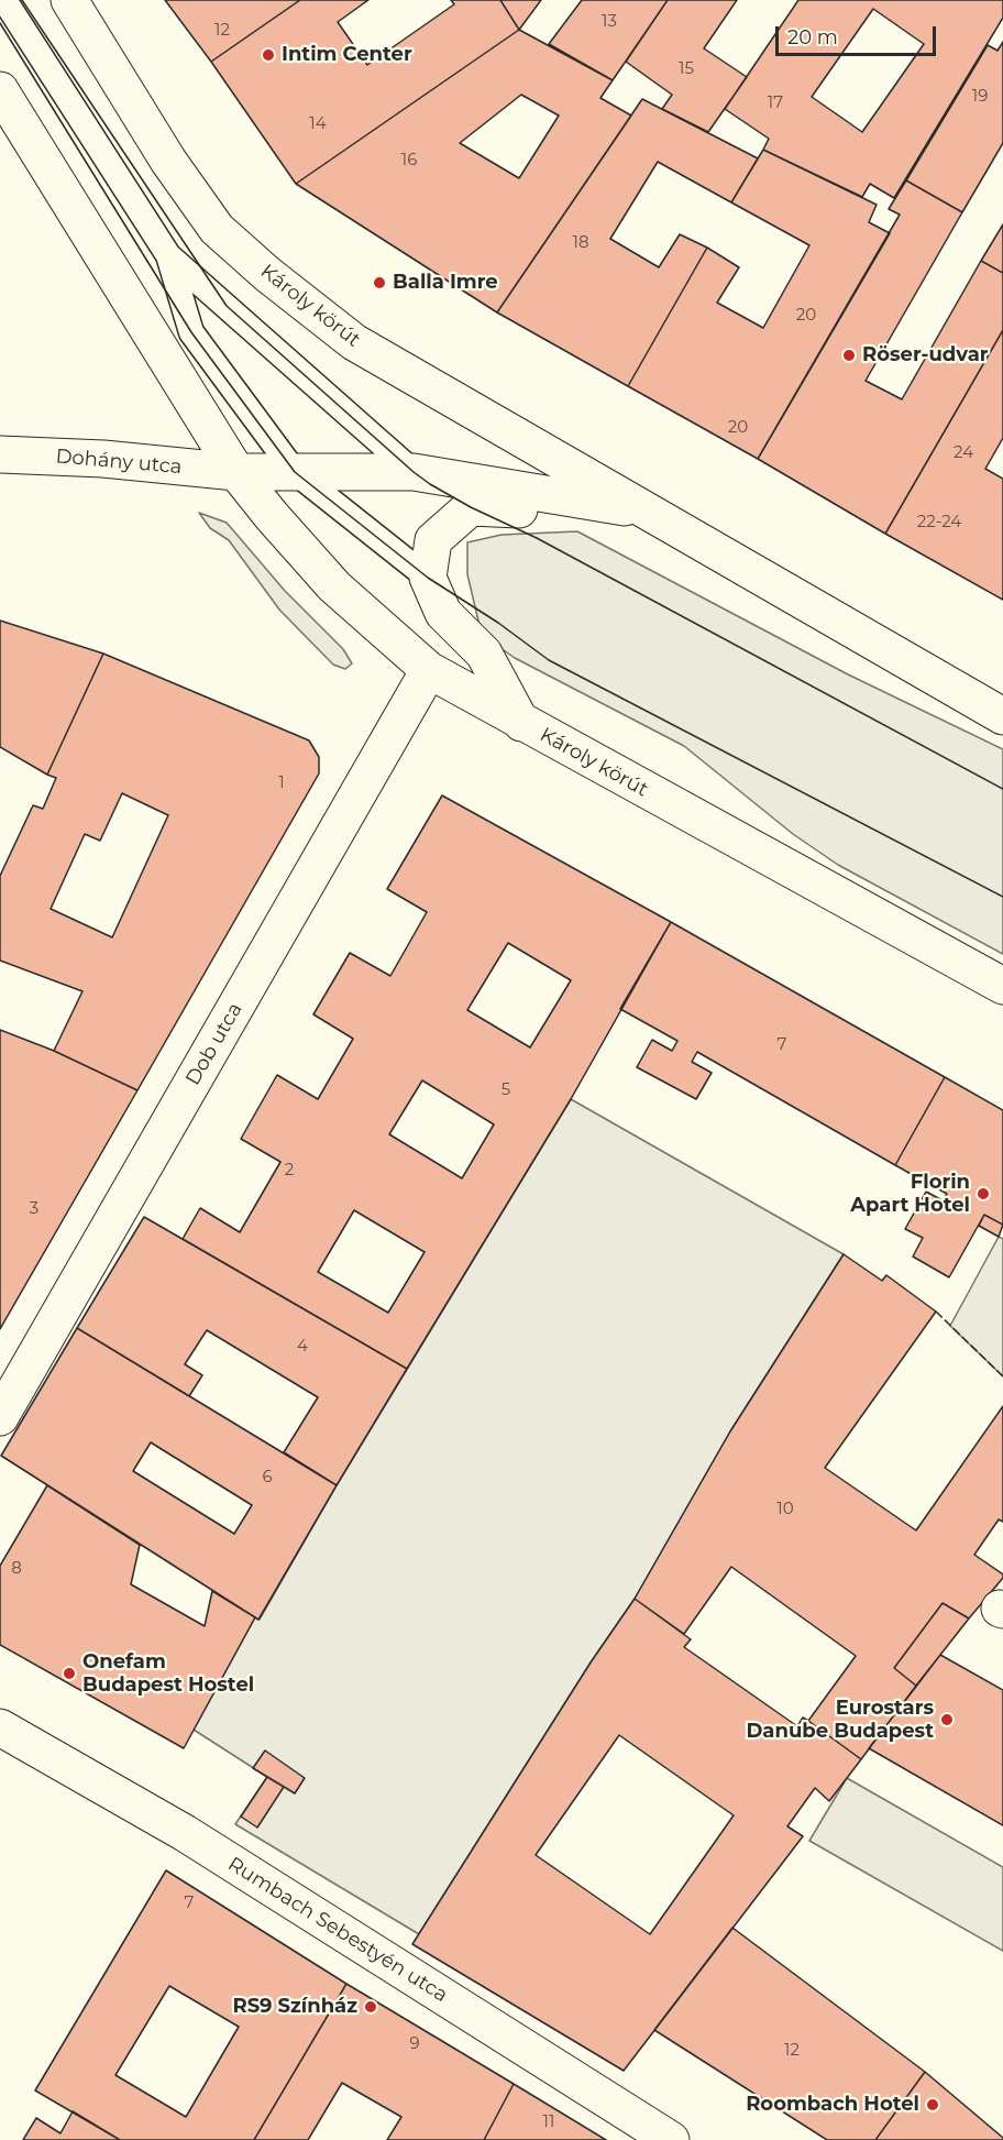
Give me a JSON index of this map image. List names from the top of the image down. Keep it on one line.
{"streets":{"main road":["Károly körút","Dohány utca","Dob utca","Rumbach Sebestyén utca"]},"crossings":[["Károly körút","Dohány utca"],["Károly körút","Dob utca"]],"places":["Intim Center","Balla Imre","Röser-udvar","Florin Apart Hotel","Onefam Budapest Hostel","Eurostars Danube Budapest","RS9 Színház","Roombach Hotel"],"house_numbers":["13","12","15","19","17","14","16","18","20","20","24","22-24","1","7","5","2","3","4","6","10","8","7","9","12","11"],"scale_bar":"20 m"}
